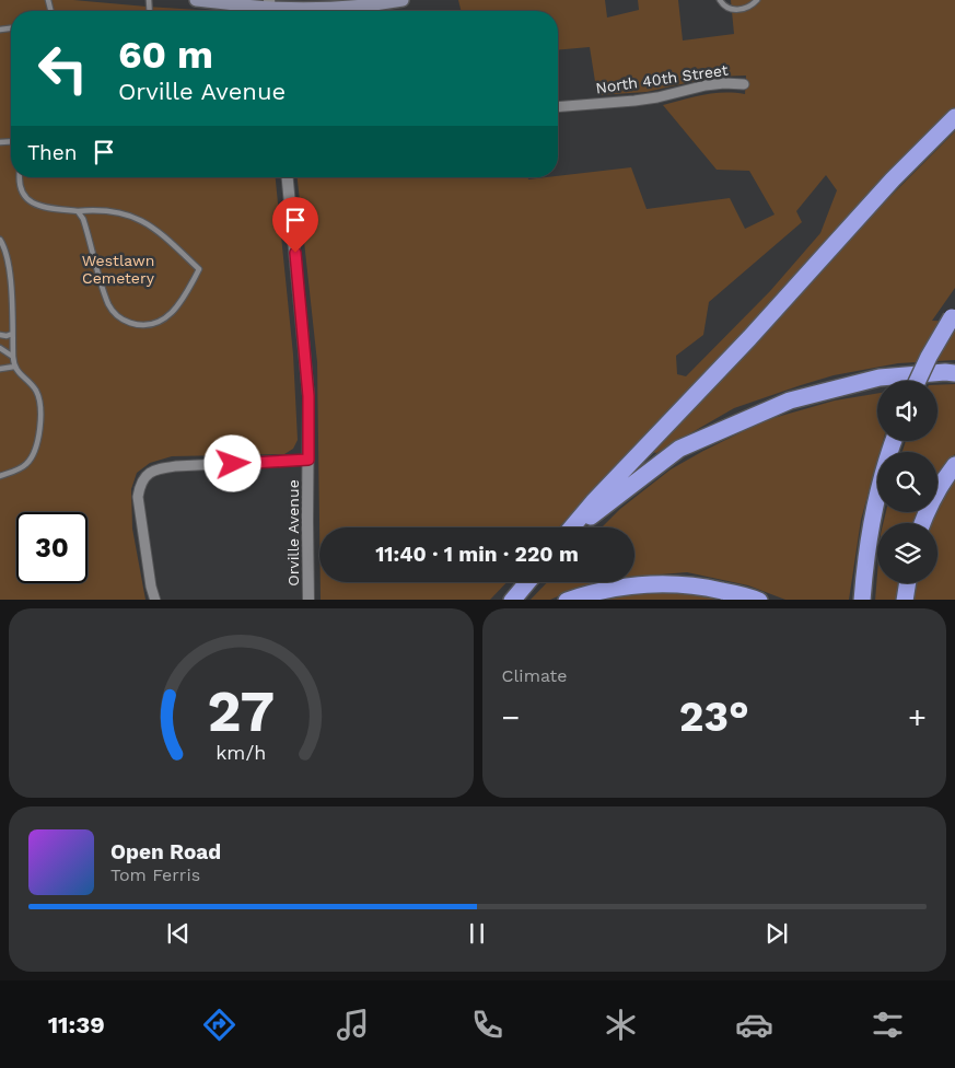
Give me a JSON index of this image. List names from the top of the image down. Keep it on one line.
{"streets":{"street":["North 40th Street","Orville Avenue"]},"parks":["Westlawn Cemetery"],"page":{"turn":["60 m","Orville Avenue"],"then":"Then","limit":"30","trip":"11:40 · 1 min · 220 m","tile":"Climate","heat":["−","23°","+"],"song":["Open Road","Tom Ferris"],"tabs":"11:39","gauge":["27","km/h"]}}
